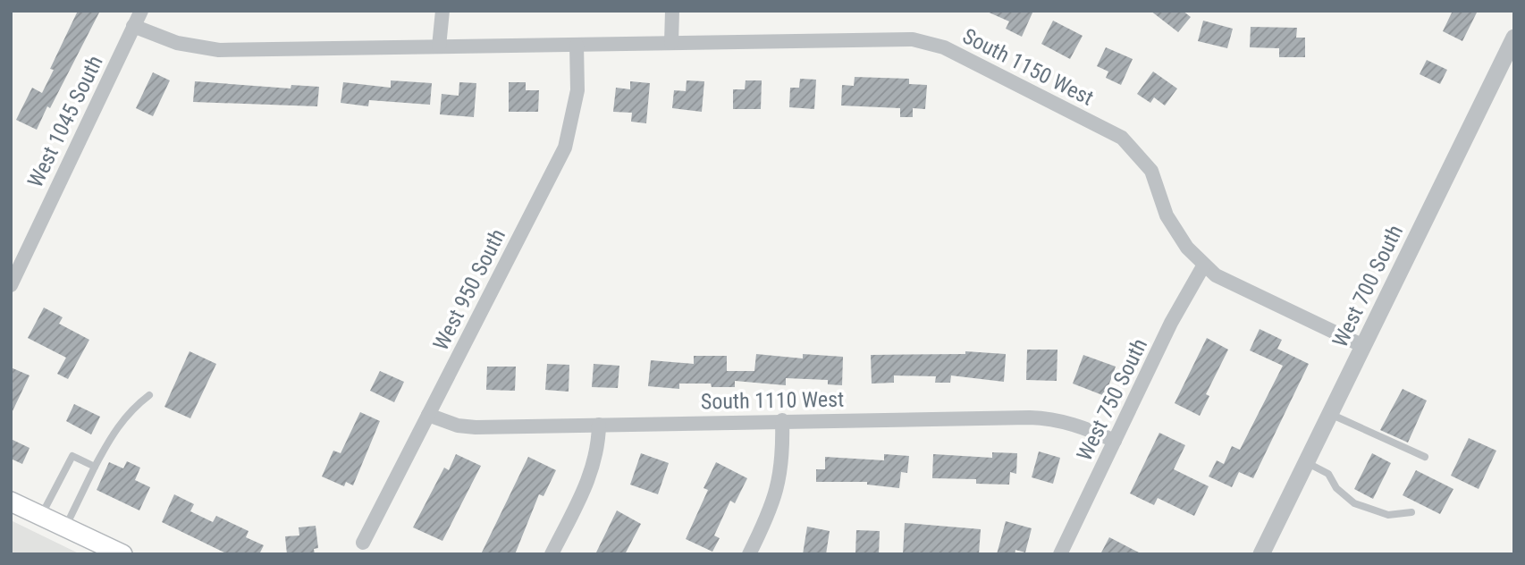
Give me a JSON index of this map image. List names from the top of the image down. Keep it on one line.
{"streets":{"street":["South 1150 West","West 1045 South","West 700 South","West 950 South","West 750 South","South 1110 West"]},"crossings":[["South 1150 West","West 1045 South"],["South 1150 West","West 700 South"],["South 1150 West","West 950 South"],["South 1150 West","West 750 South"],["West 950 South","South 1110 West"],["West 750 South","South 1110 West"]]}
